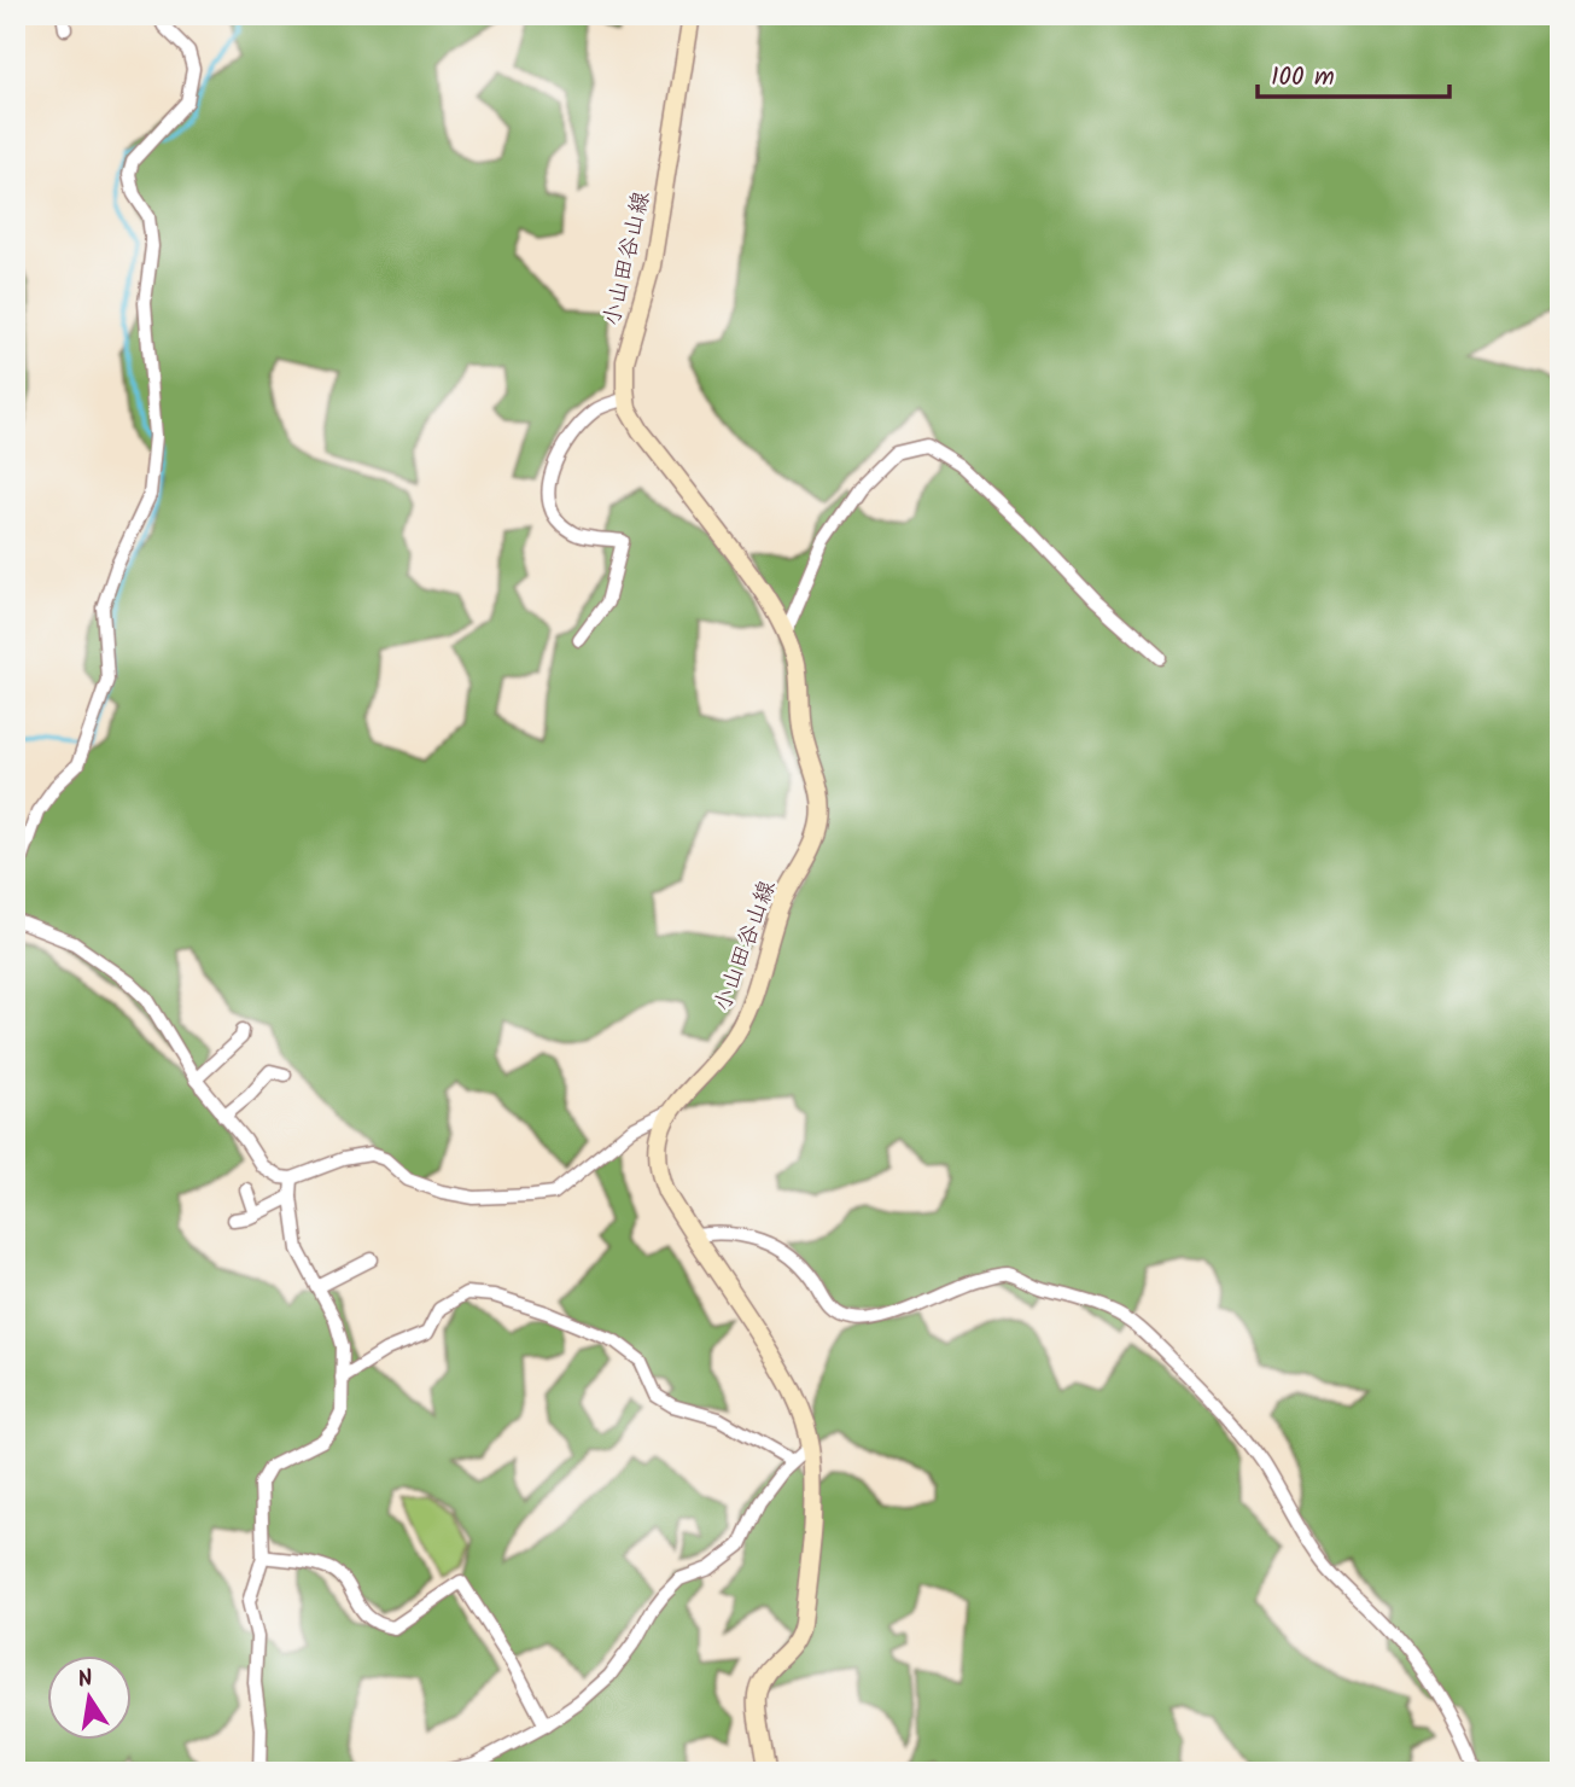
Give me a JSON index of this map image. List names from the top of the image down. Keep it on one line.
{"streets":{"main road":["小山田谷山線"]},"scale_bar":"100 m","north":"top"}
